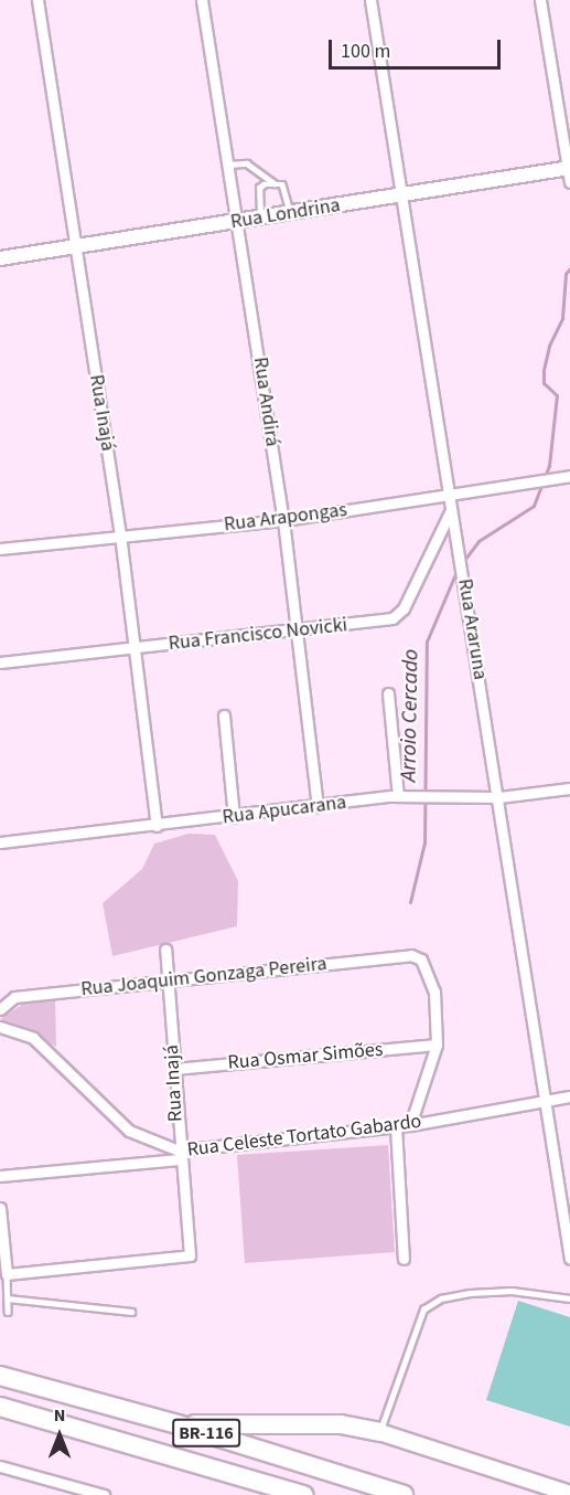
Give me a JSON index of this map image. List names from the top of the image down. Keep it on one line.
{"streets":{"highway":["BR-116"],"street":["Rua Londrina","Rua Andirá","Rua Inajá","Rua Arapongas","Rua Araruna","Rua Francisco Novicki","Rua Apucarana","Rua Joaquim Gonzaga Pereira","Rua Osmar Simões","Rua Celeste Tortato Gabardo"]},"crossings":[["Rua Londrina","Rua Andirá"],["Rua Londrina","Rua Inajá"],["Rua Londrina","Rua Araruna"],["Rua Andirá","Rua Arapongas"],["Rua Andirá","Rua Francisco Novicki"],["Rua Andirá","Rua Apucarana"],["Rua Inajá","Rua Arapongas"],["Rua Inajá","Rua Francisco Novicki"],["Rua Inajá","Rua Apucarana"],["Rua Inajá","Rua Joaquim Gonzaga Pereira"],["Rua Inajá","Rua Osmar Simões"],["Rua Inajá","Rua Celeste Tortato Gabardo"],["Rua Arapongas","Rua Araruna"],["Rua Araruna","Rua Francisco Novicki"],["Rua Araruna","Rua Apucarana"],["Rua Araruna","Rua Celeste Tortato Gabardo"],["Rua Joaquim Gonzaga Pereira","Rua Osmar Simões"]],"water":["Arroio Cercado"],"scale_bar":"100 m","north":"top"}
